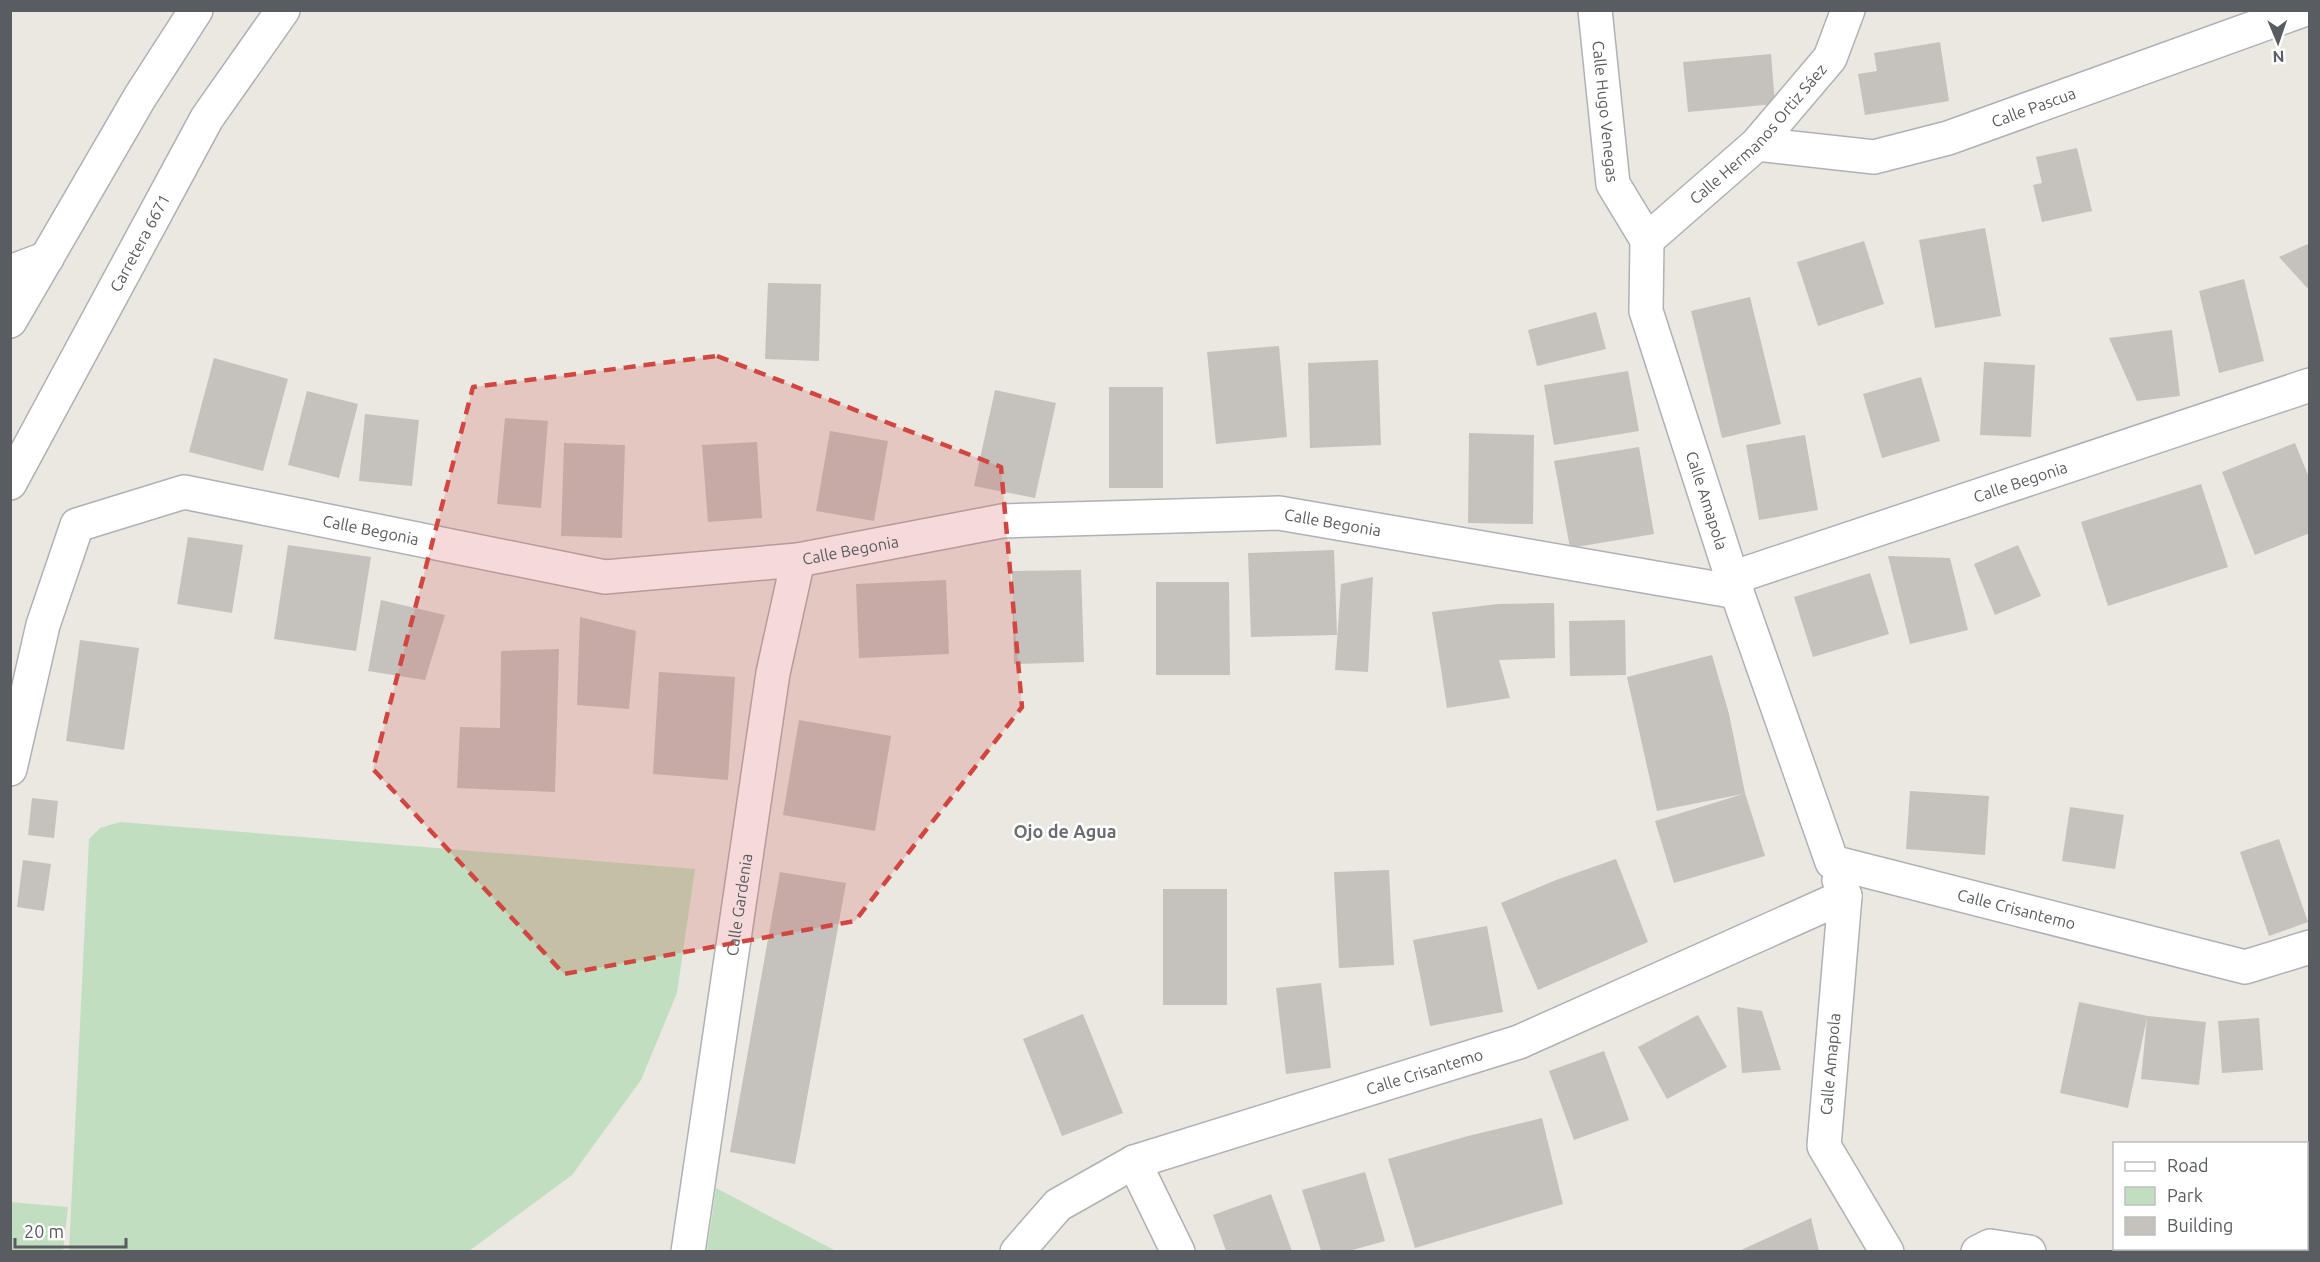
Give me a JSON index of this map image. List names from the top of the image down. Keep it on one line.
{"streets":{"street":["Calle Pascua","Calle Hugo Venegas","Calle Hermanos Ortiz Sáez","Carretera 6671","Calle Begonia","Calle Amapola","Calle Gardenia","Calle Crisantemo"]},"crossings":[["Calle Pascua","Calle Hermanos Ortiz Sáez"],["Calle Hugo Venegas","Calle Hermanos Ortiz Sáez"],["Calle Hugo Venegas","Calle Amapola"],["Calle Hermanos Ortiz Sáez","Calle Amapola"],["Calle Begonia","Calle Amapola"],["Calle Begonia","Calle Gardenia"],["Calle Amapola","Calle Crisantemo"]],"districts":["Ojo de Agua"],"legend":["Road","Park","Building"],"scale_bar":"20 m","north":"bottom"}
